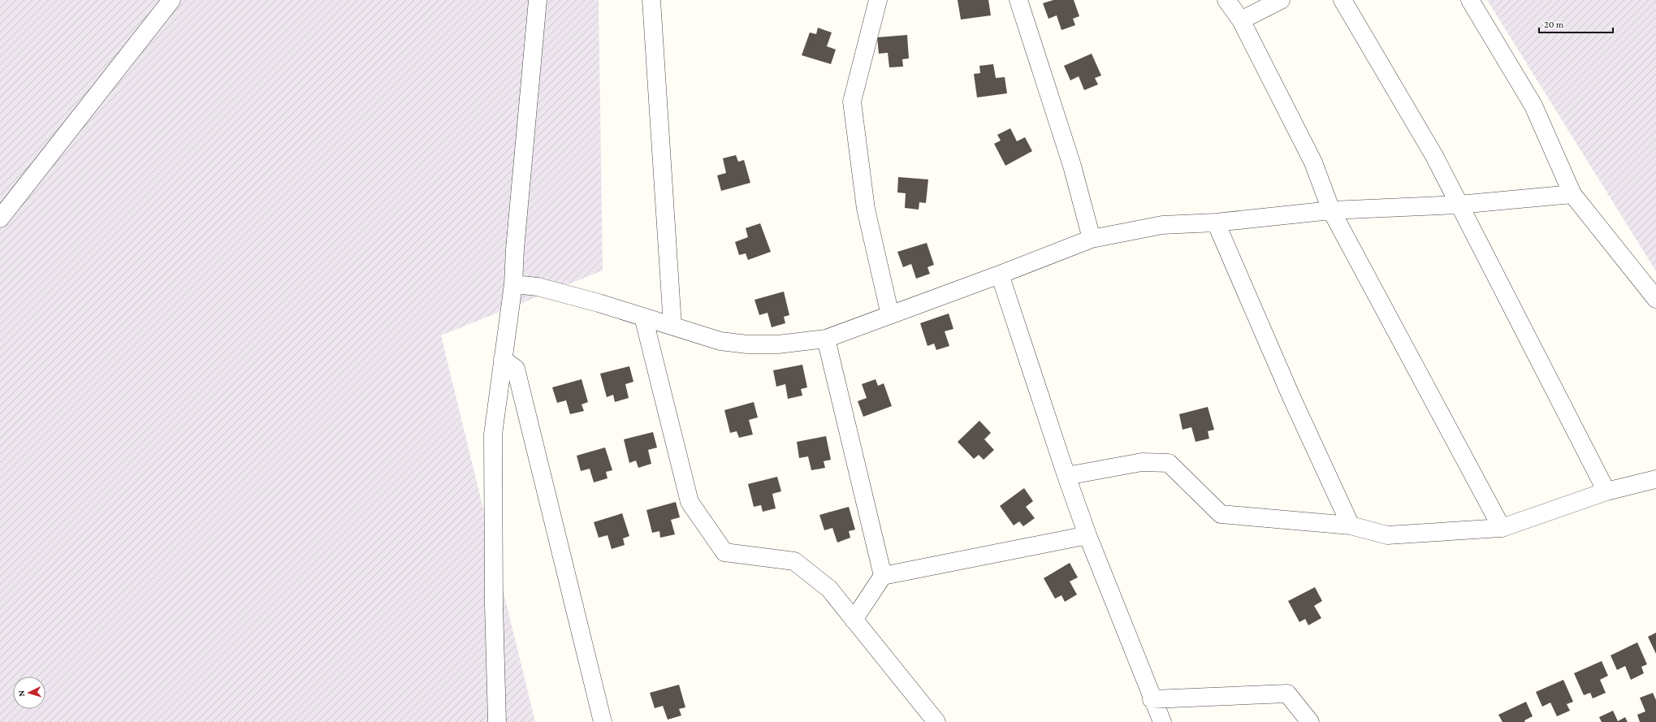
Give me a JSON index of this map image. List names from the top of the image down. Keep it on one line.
{"scale_bar":"20 m","north":"left"}
